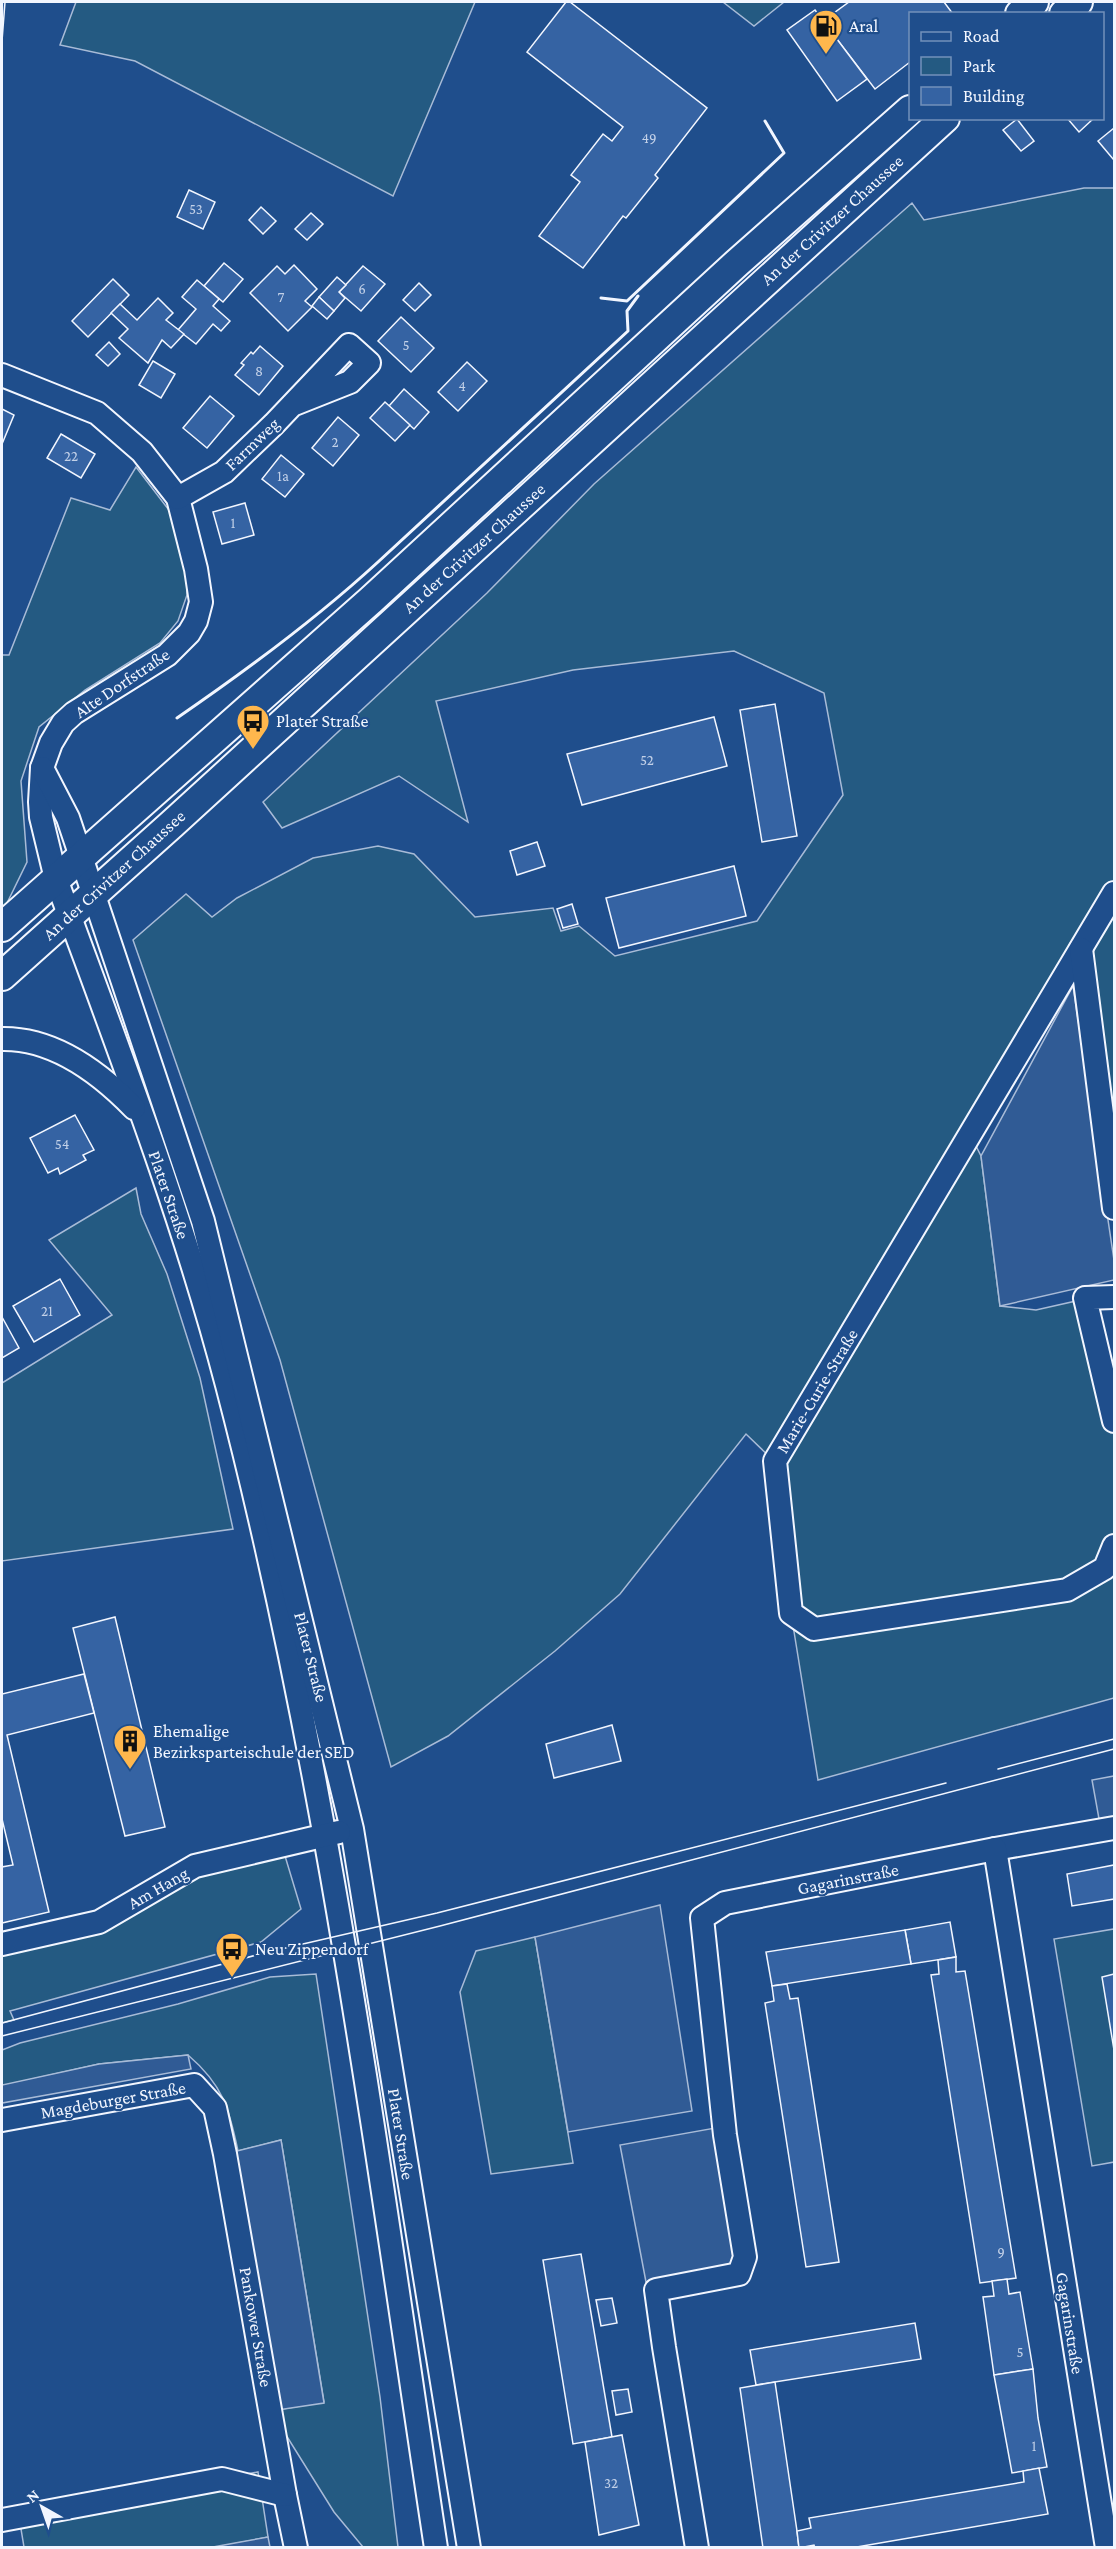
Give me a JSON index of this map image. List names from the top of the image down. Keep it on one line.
{"streets":{"main road":["An der Crivitzer Chaussee"],"street":["Farmweg","Alte Dorfstraße","Plater Straße","Marie-Curie-Straße","Gagarinstraße","Am Hang","Magdeburger Straße","Pankower Straße"]},"crossings":[["An der Crivitzer Chaussee","Alte Dorfstraße"],["An der Crivitzer Chaussee","Plater Straße"],["Farmweg","Alte Dorfstraße"],["Alte Dorfstraße","Plater Straße"],["Plater Straße","Am Hang"],["Magdeburger Straße","Pankower Straße"]],"places":{"fuel station":["Aral"],"bus stop":["Plater Straße","Neu Zippendorf"],"building":["Ehemalige Bezirksparteischule der SED"]},"house_numbers":["49","53","6","7","5","8","4","2","22","1a","1","52","54","21","9","5","1","32"],"legend":["Road","Park","Building"],"north":"top left"}
